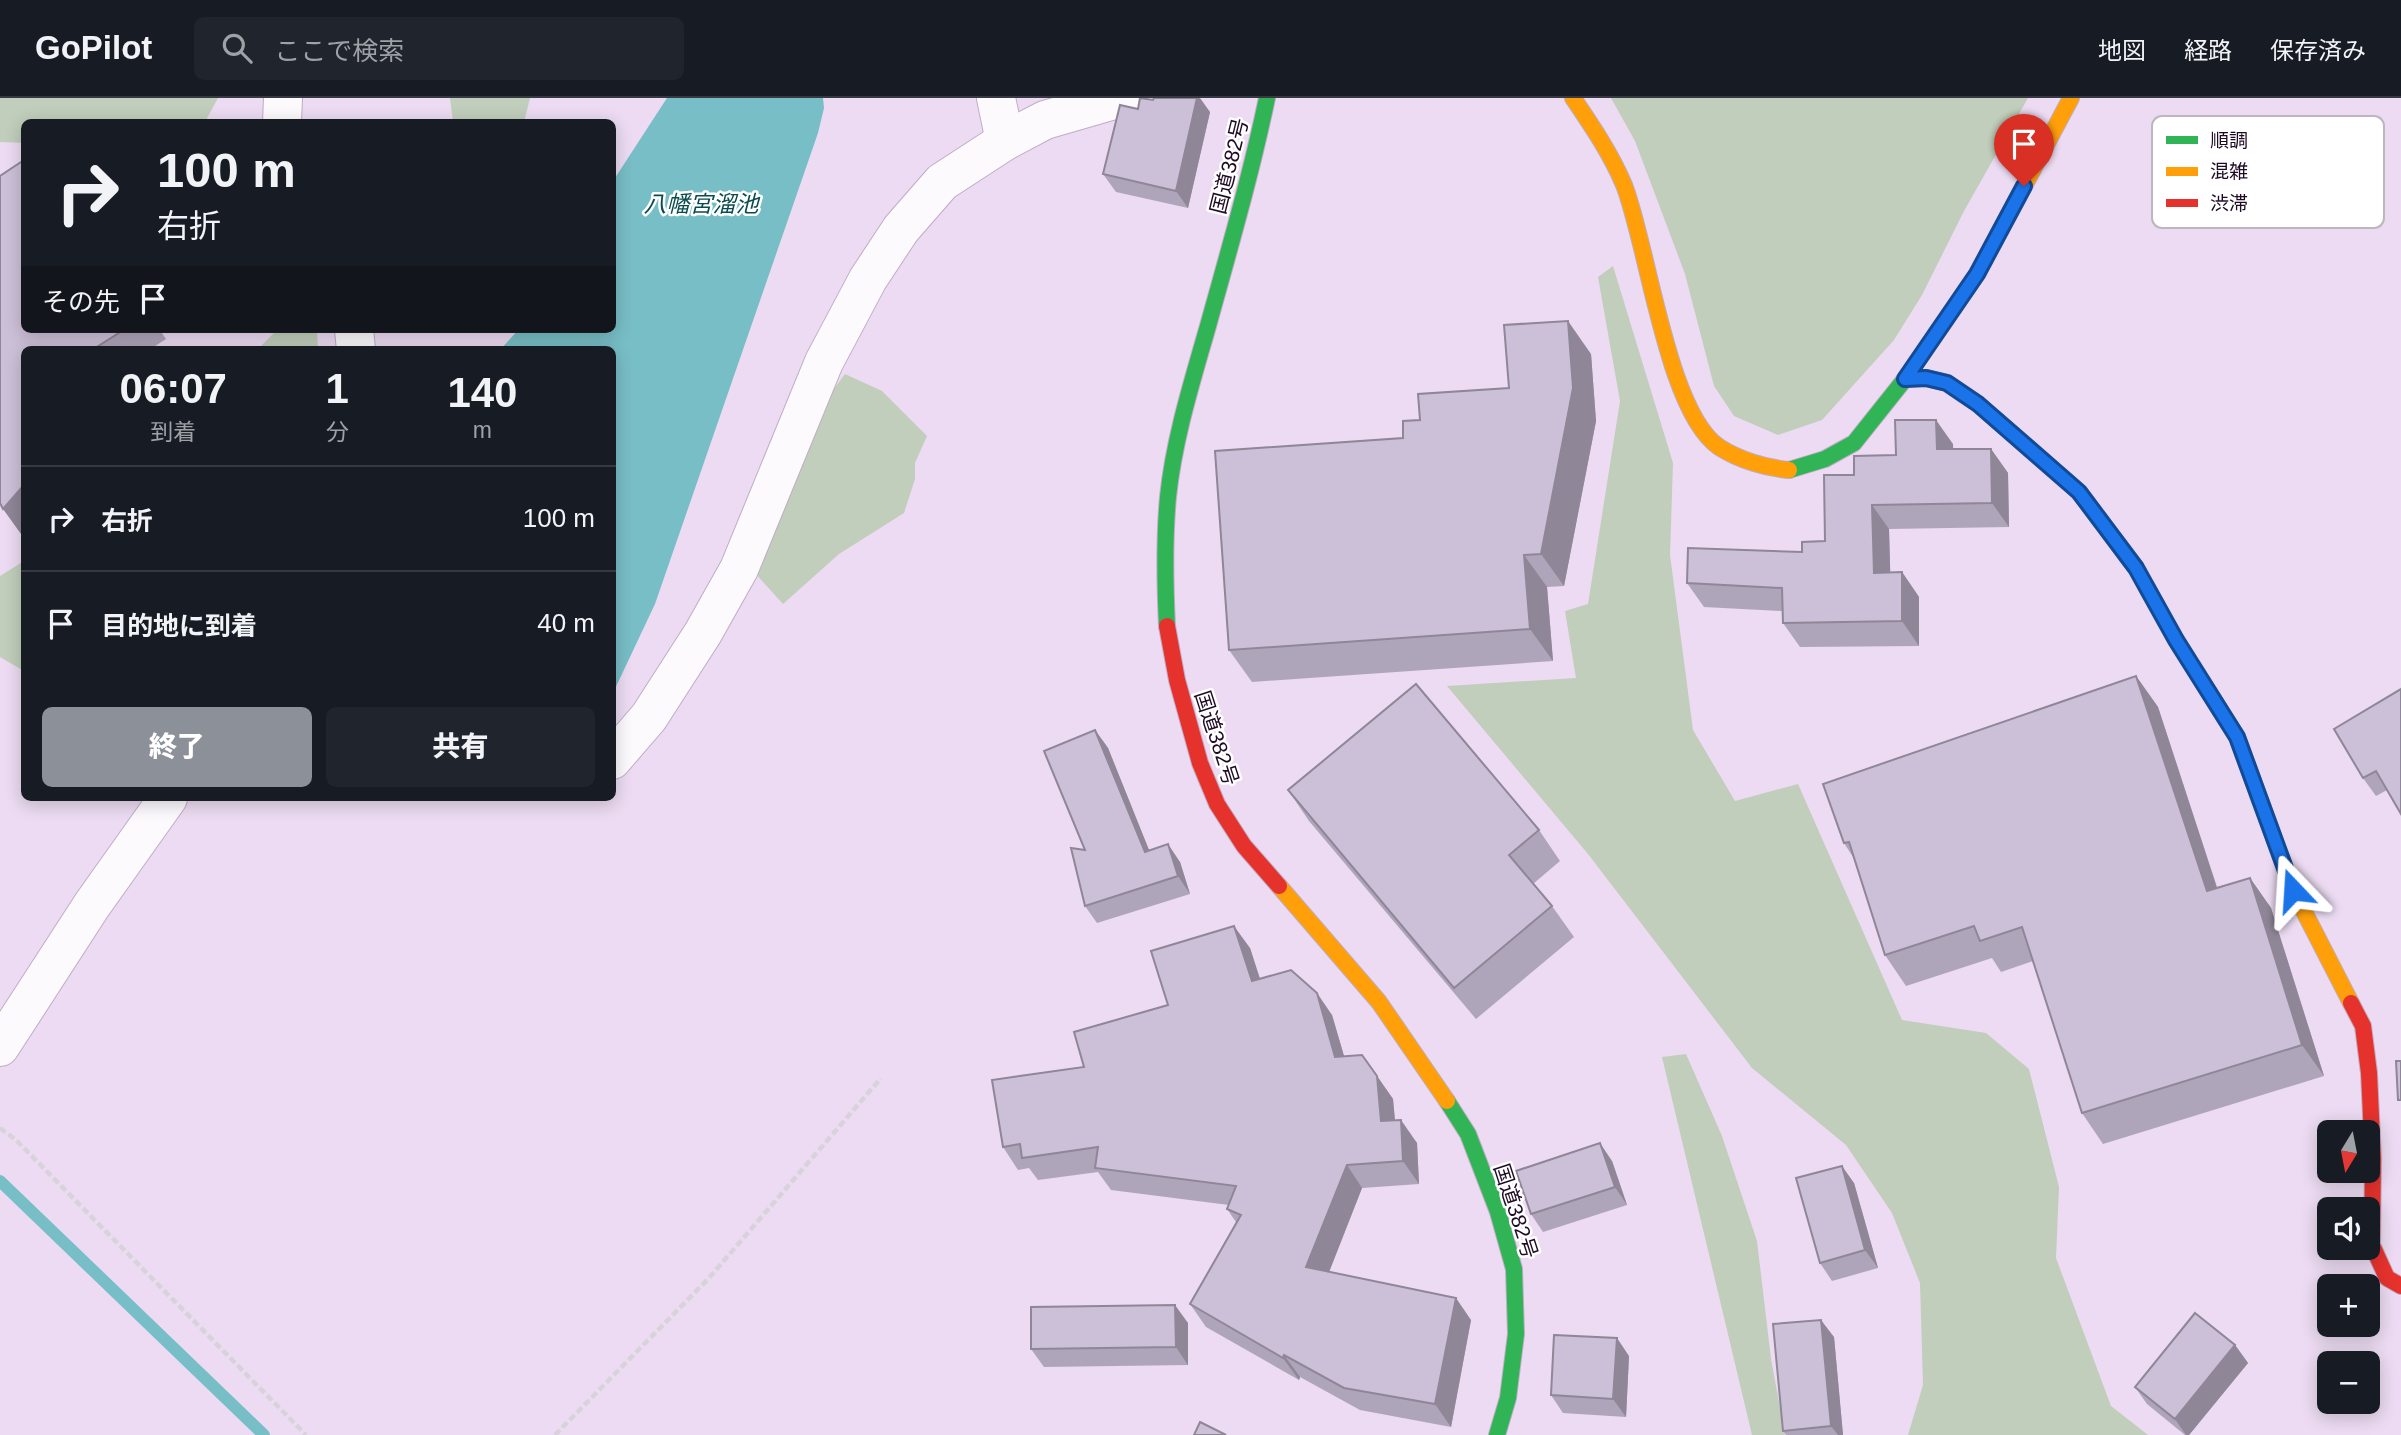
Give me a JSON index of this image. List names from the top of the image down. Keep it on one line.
{"streets":{"main road":["国道382号"]},"water":["八幡宮溜池"],"legend":["順調","混雑","渋滞"],"north":"bottom","page":{"header":"GoPilot","search":"ここで検索","nav":["地図","経路","保存済み"],"turn":["100 m","右折"],"then":"その先","eta":["06:07","到着","1","分","140","m"],"list":[{"name":"右折","value":"100 m"},{"name":"目的地に到着","value":"40 m"}],"buttons":["終了","共有"],"map_buttons":["+","−"]}}
